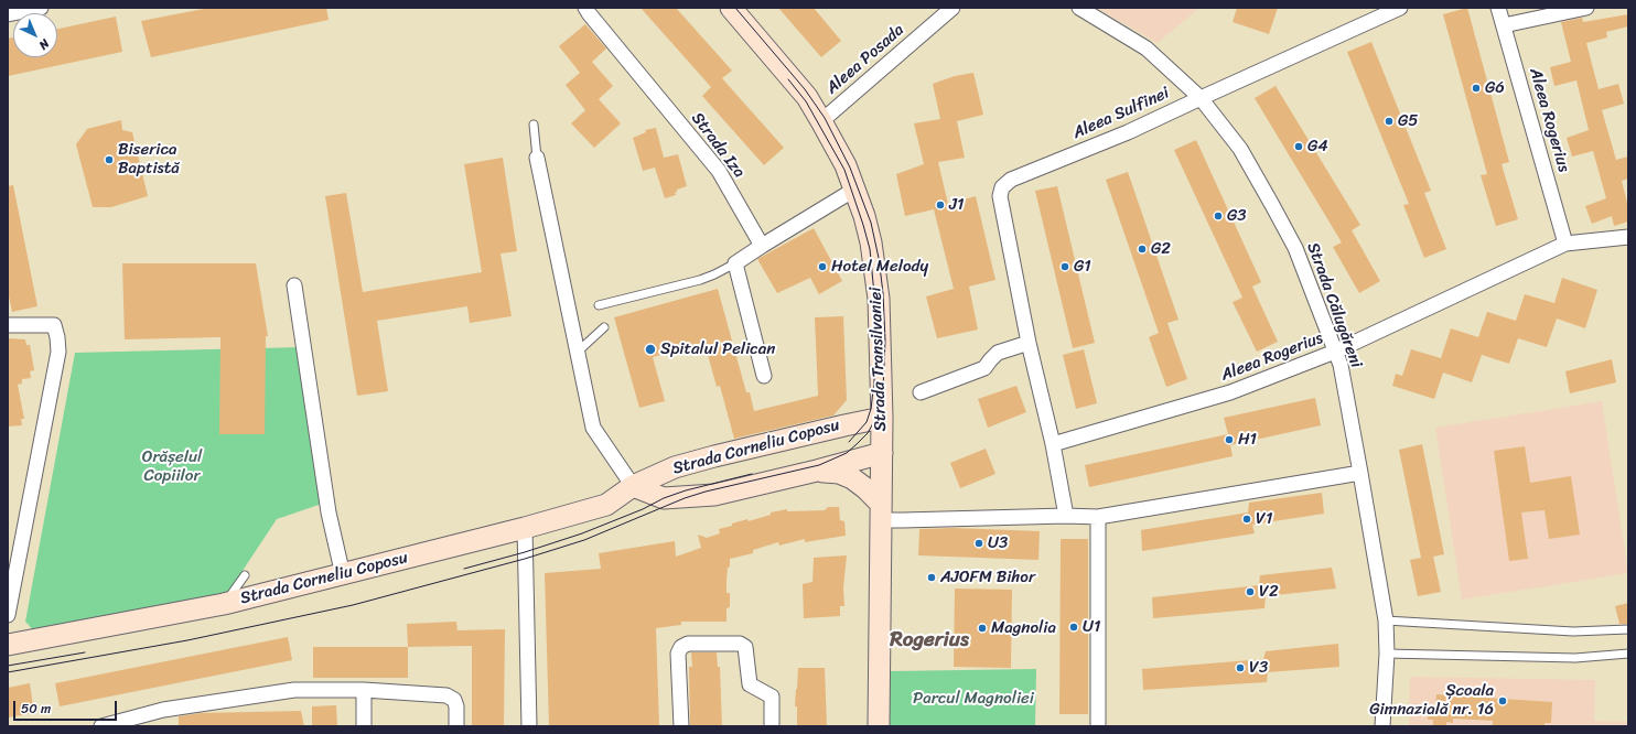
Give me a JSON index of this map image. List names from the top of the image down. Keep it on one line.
{"streets":{"main road":["Strada Transilvaniei","Strada Corneliu Coposu"],"street":["Aleea Posada","Aleea Sulfinei","Aleea Rogerius","Strada Iza","Strada Călugăreni"]},"crossings":[["Aleea Posada","Strada Transilvaniei"],["Aleea Sulfinei","Aleea Rogerius"],["Aleea Sulfinei","Strada Călugăreni"],["Aleea Rogerius","Strada Călugăreni"],["Strada Transilvaniei","Strada Corneliu Coposu"]],"districts":["Rogerius"],"parks":["Orășelul Copiilor","Parcul Magnoliei"],"places":["G6","G5","G4","Biserica Baptistă","J1","G3","G2","Hotel Melody","G1","Spitalul Pelican","H1","V1","U3","AJOFM Bihor","V2","U1","Magnolia","V3","Școala Gimnazială nr. 16"],"scale_bar":"50 m","north":"bottom right"}
